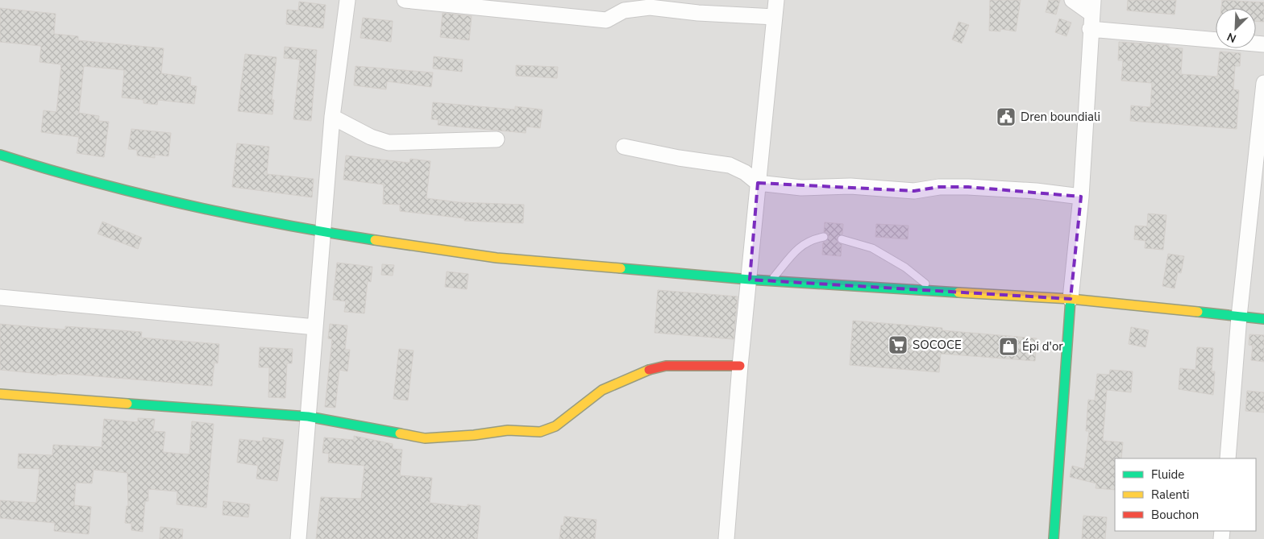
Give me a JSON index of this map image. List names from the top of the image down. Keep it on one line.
{"places":{"public building":["Dren boundiali"],"supermarket":["SOCOCE"],"shop":["Épi d'or"]},"legend":["Fluide","Ralenti","Bouchon"],"north":"bottom left"}
